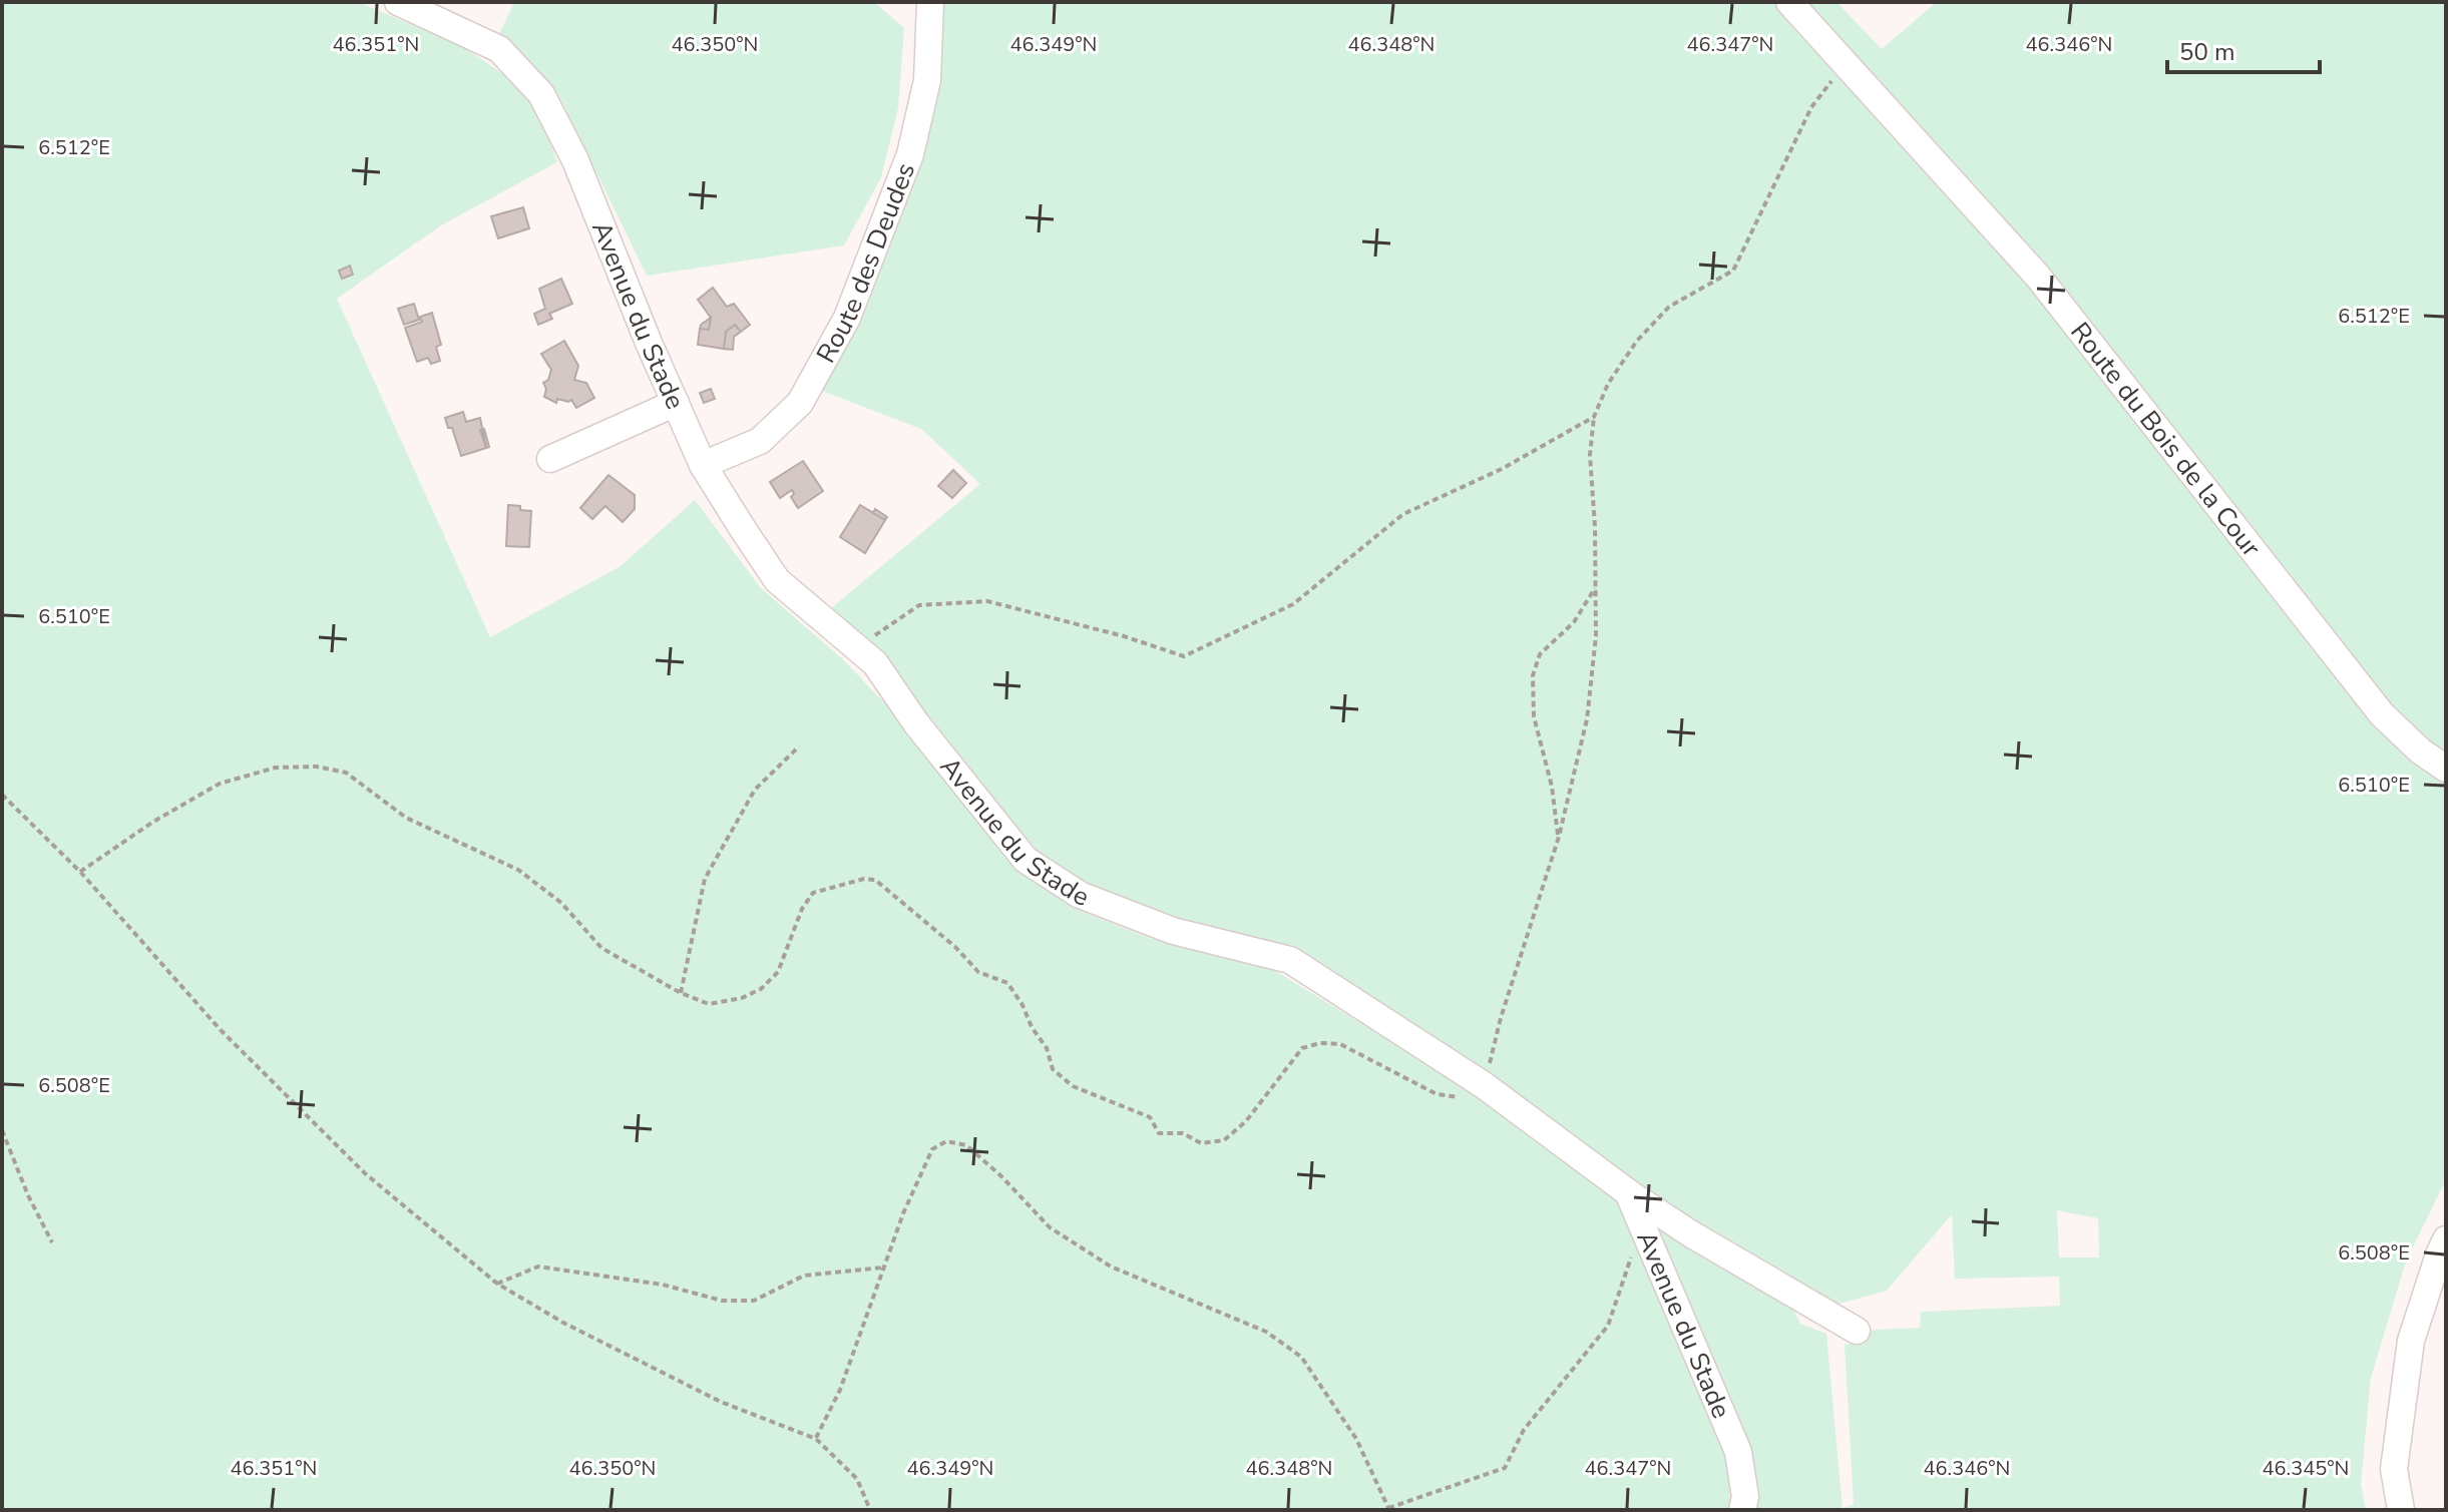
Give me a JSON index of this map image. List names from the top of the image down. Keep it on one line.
{"streets":{"street":["Route des Deudes","Avenue du Stade","Route du Bois de la Cour"]},"crossings":[["Route des Deudes","Avenue du Stade"]],"scale_bar":"50 m","coordinates":["46.351°N","46.350°N","46.349°N","46.348°N","46.347°N","46.346°N","6.512°E","6.510°E","6.508°E","46.345°N"]}
